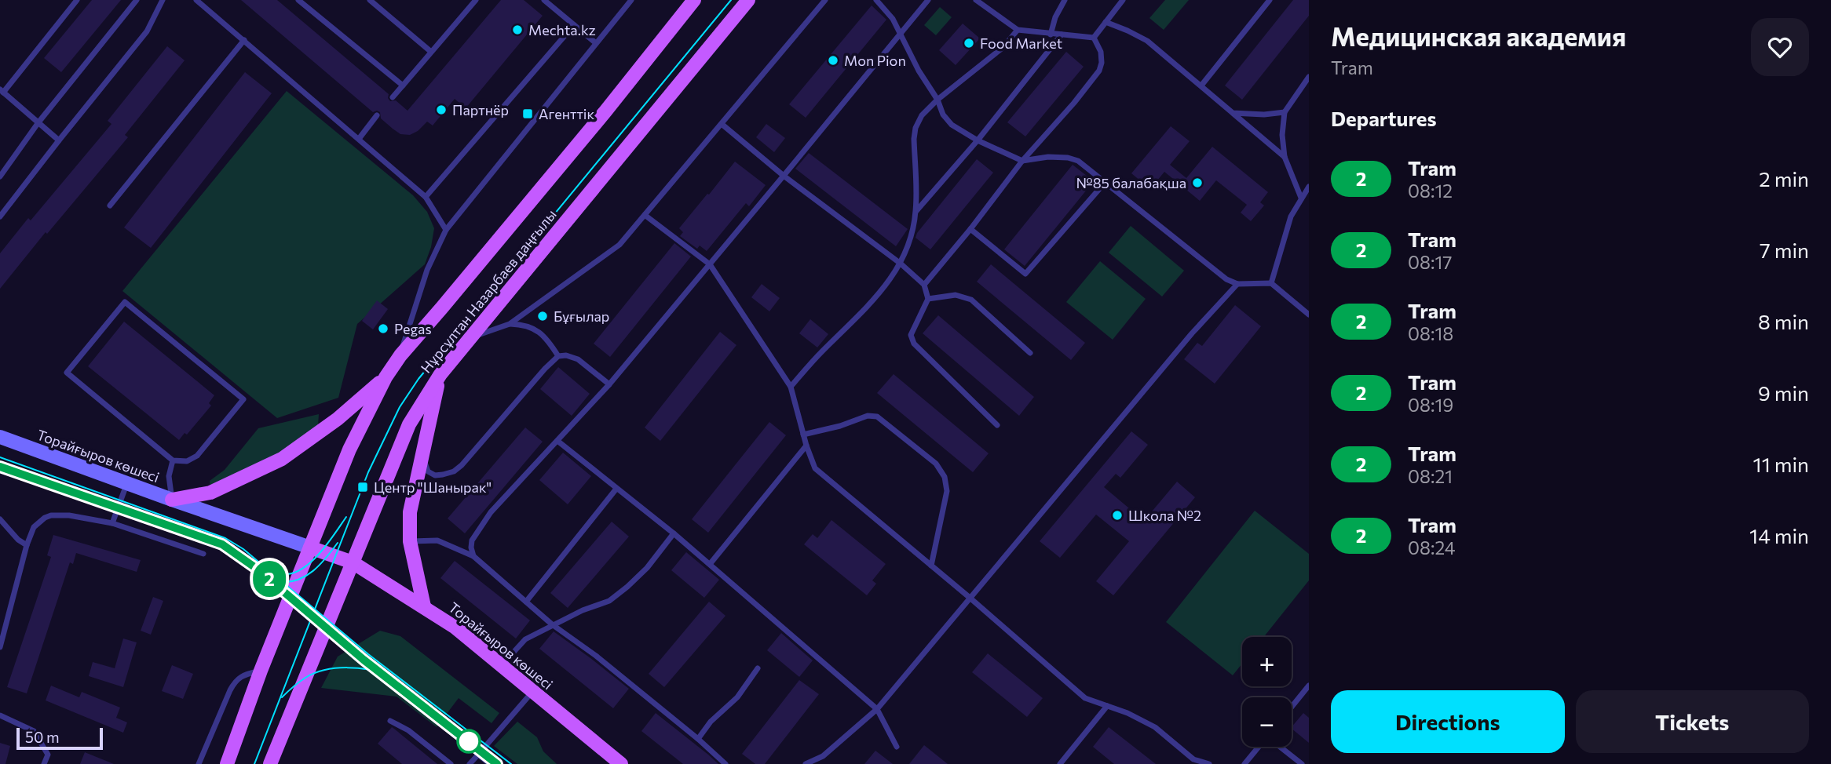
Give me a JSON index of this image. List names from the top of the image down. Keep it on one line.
{"streets":{"main road":["Нұрсұлтан Назарбаев даңғылы","Торайғыров көшесі"]},"crossings":[["Нұрсұлтан Назарбаев даңғылы","Торайғыров көшесі"]],"places":{"other":["Mechta.kz","Food Market","Mon Pion","Партнёр","№85 балабақша","Бұғылар","Pegas","Школа №2"],"transit":["Агенттік","Центр \"Шанырак\""]},"lines":["tram line 2"],"scale_bar":"50 m","page":{"on_map":"2","heading":[["Медицинская академия","Tram"],"Departures"],"list":[{"mark":"2","name":"Tram","note":"08:12","value":"2 min"},{"mark":"2","name":"Tram","note":"08:17","value":"7 min"},{"mark":"2","name":"Tram","note":"08:18","value":"8 min"},{"mark":"2","name":"Tram","note":"08:19","value":"9 min"},{"mark":"2","name":"Tram","note":"08:21","value":"11 min"},{"mark":"2","name":"Tram","note":"08:24","value":"14 min"}],"map_buttons":["+","−"],"buttons":["Directions","Tickets"],"scale":"50 m"}}
